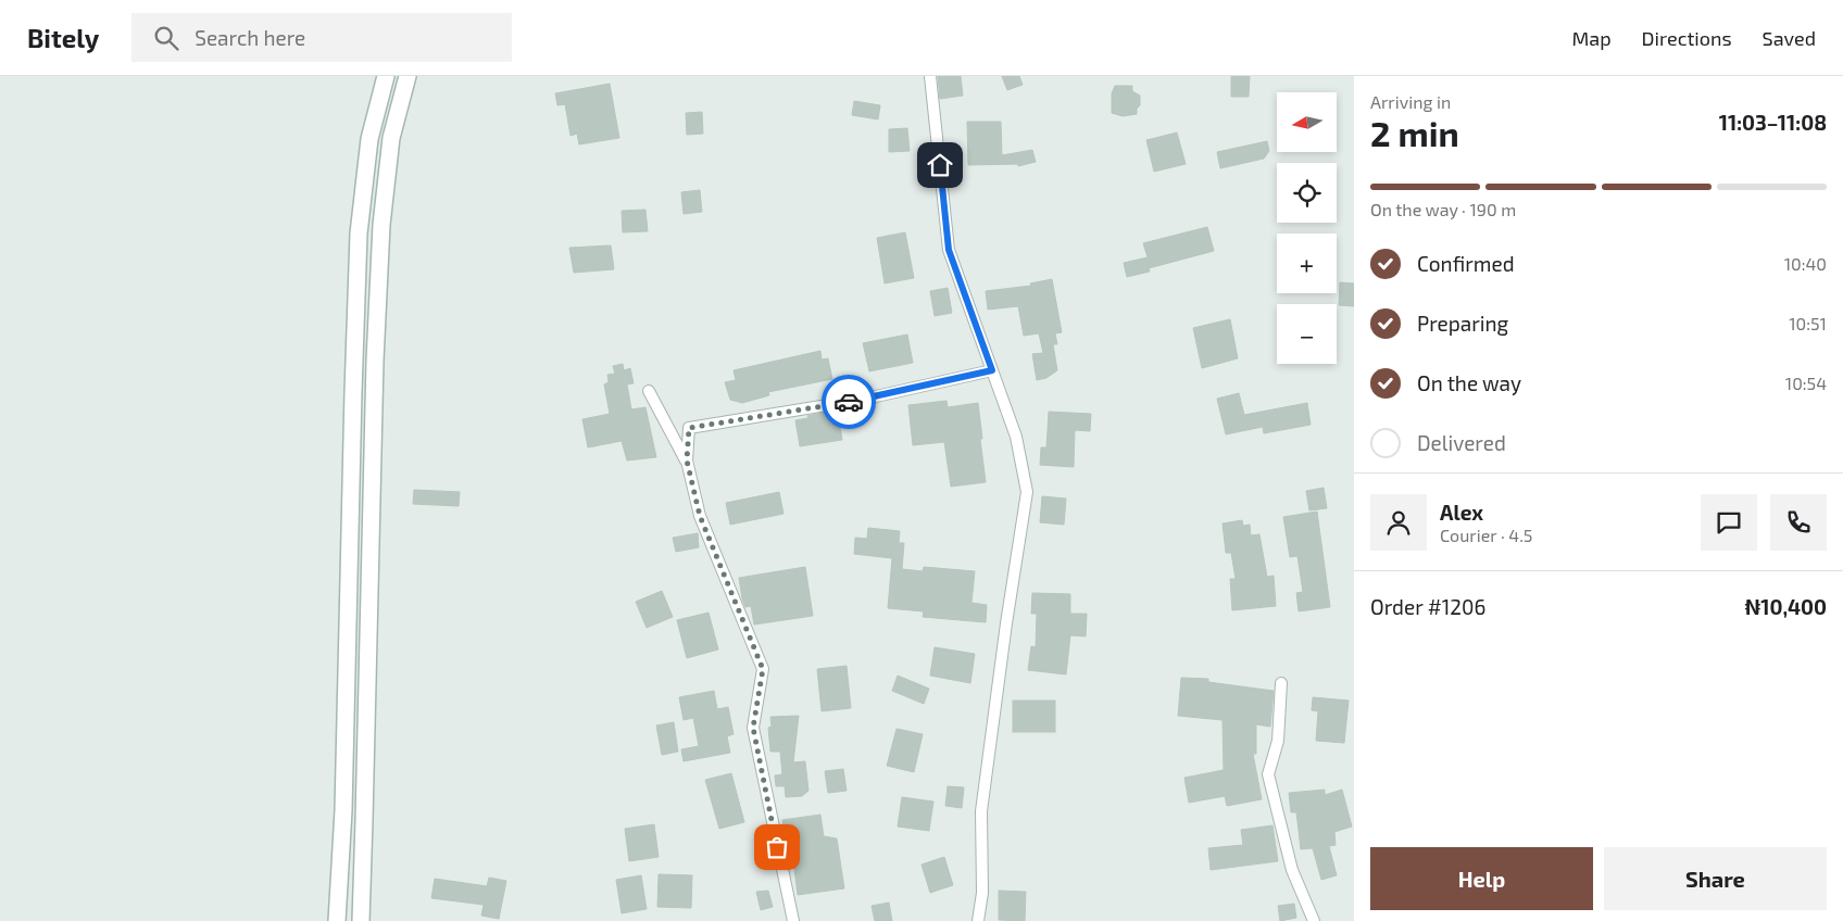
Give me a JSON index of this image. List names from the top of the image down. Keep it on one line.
{"north":"left","page":{"header":"Bitely","search":"Search here","nav":["Map","Directions","Saved"],"heading":["2 min","Arriving in","11:03–11:08"],"panel":["Alex","Courier · 4.5","Order #1206","₦10,400"],"map_buttons":["+","−"],"bar":"On the way · 190 m","list":[["Confirmed","10:40"],["Preparing","10:51"],["On the way","10:54"],"Delivered"],"buttons":["Help","Share"]}}
